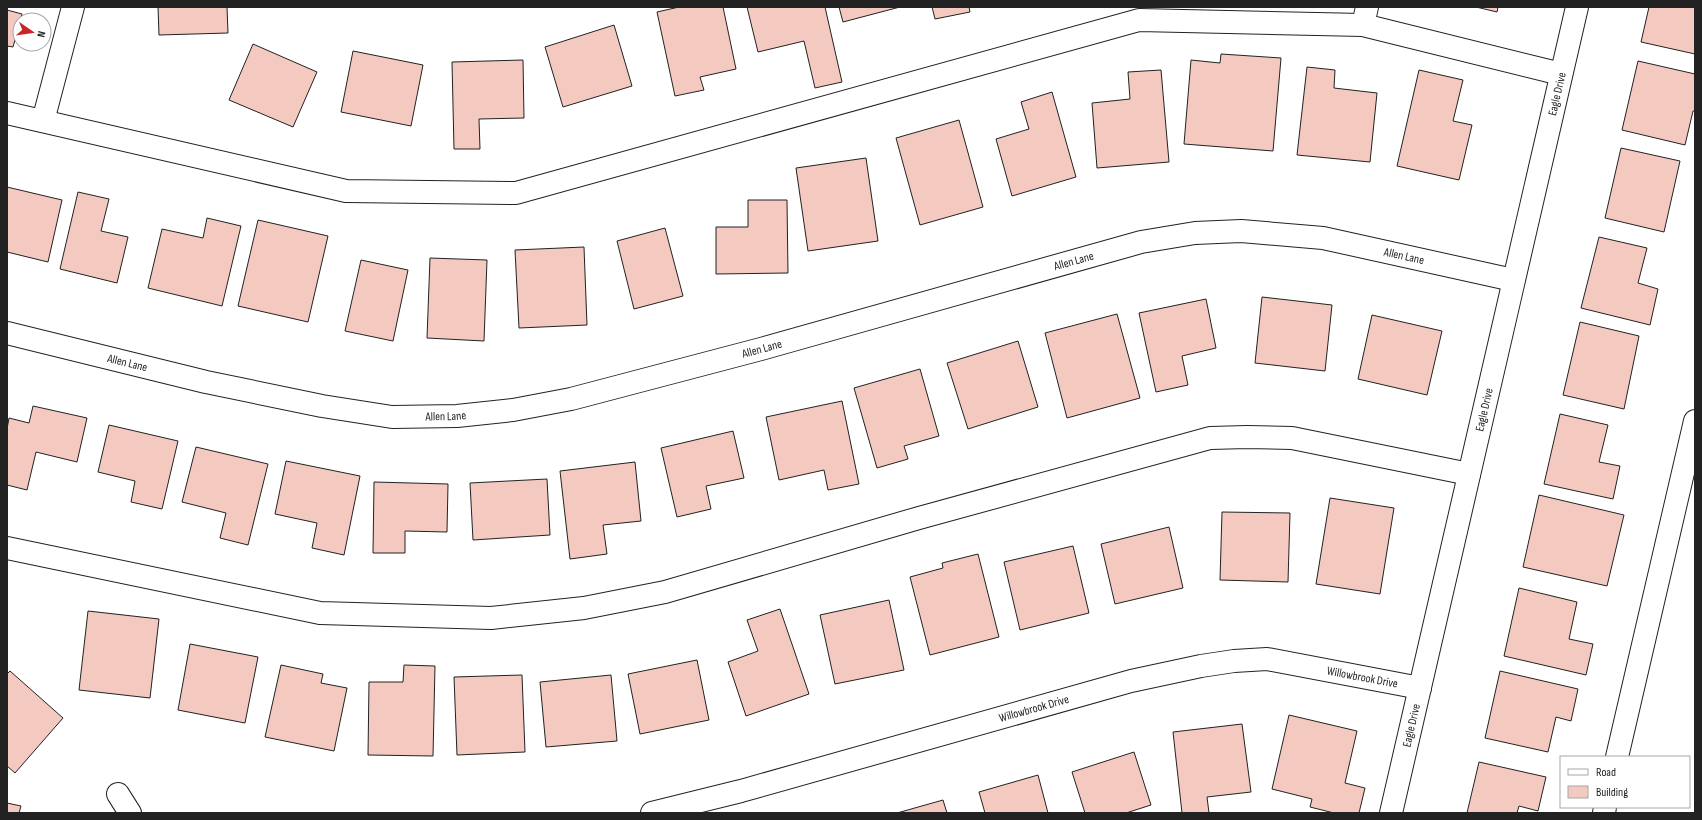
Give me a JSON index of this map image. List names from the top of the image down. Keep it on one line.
{"streets":{"street":["Eagle Drive","Allen Lane","Willowbrook Drive"]},"crossings":[["Eagle Drive","Allen Lane"],["Eagle Drive","Willowbrook Drive"]],"legend":["Road","Building"],"north":"right"}
